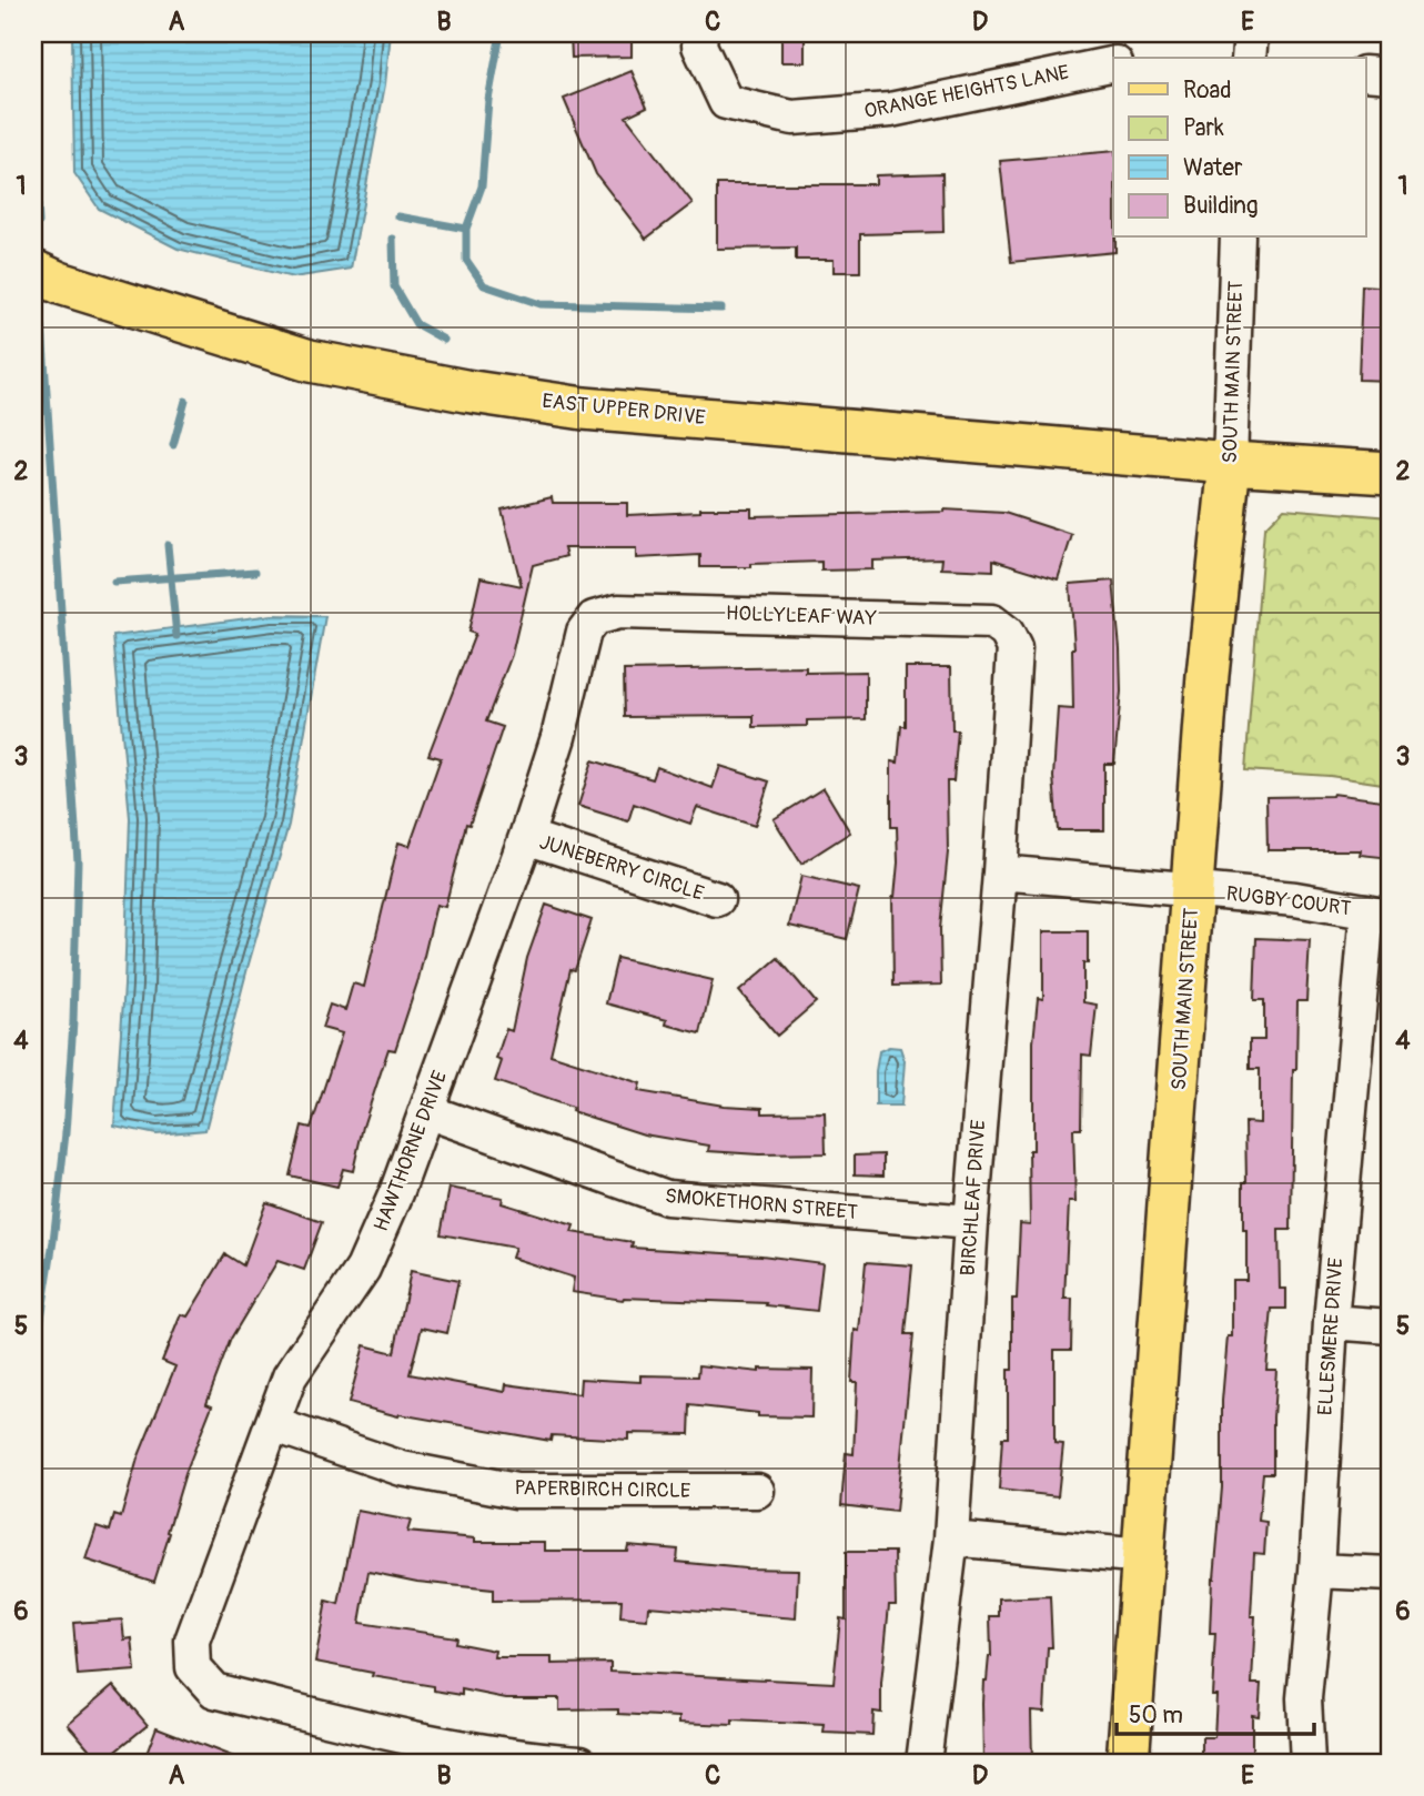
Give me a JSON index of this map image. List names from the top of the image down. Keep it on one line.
{"streets":{"main road":["SOUTH MAIN STREET","EAST UPPER DRIVE"],"street":["ORANGE HEIGHTS LANE","HOLLYLEAF WAY","JUNEBERRY CIRCLE","RUGBY COURT","HAWTHORNE DRIVE","BIRCHLEAF DRIVE","SMOKETHORN STREET","ELLESMERE DRIVE","PAPERBIRCH CIRCLE"]},"crossings":[["SOUTH MAIN STREET","EAST UPPER DRIVE"],["SOUTH MAIN STREET","RUGBY COURT"],["HOLLYLEAF WAY","HAWTHORNE DRIVE"],["HOLLYLEAF WAY","BIRCHLEAF DRIVE"],["JUNEBERRY CIRCLE","HAWTHORNE DRIVE"],["RUGBY COURT","BIRCHLEAF DRIVE"],["RUGBY COURT","ELLESMERE DRIVE"],["HAWTHORNE DRIVE","SMOKETHORN STREET"],["HAWTHORNE DRIVE","PAPERBIRCH CIRCLE"],["BIRCHLEAF DRIVE","SMOKETHORN STREET"]],"legend":["Road","Park","Water","Building"],"scale_bar":"50 m","grid":{"columns":["A","B","C","D","E"],"rows":["1","2","3","4","5","6"]}}
